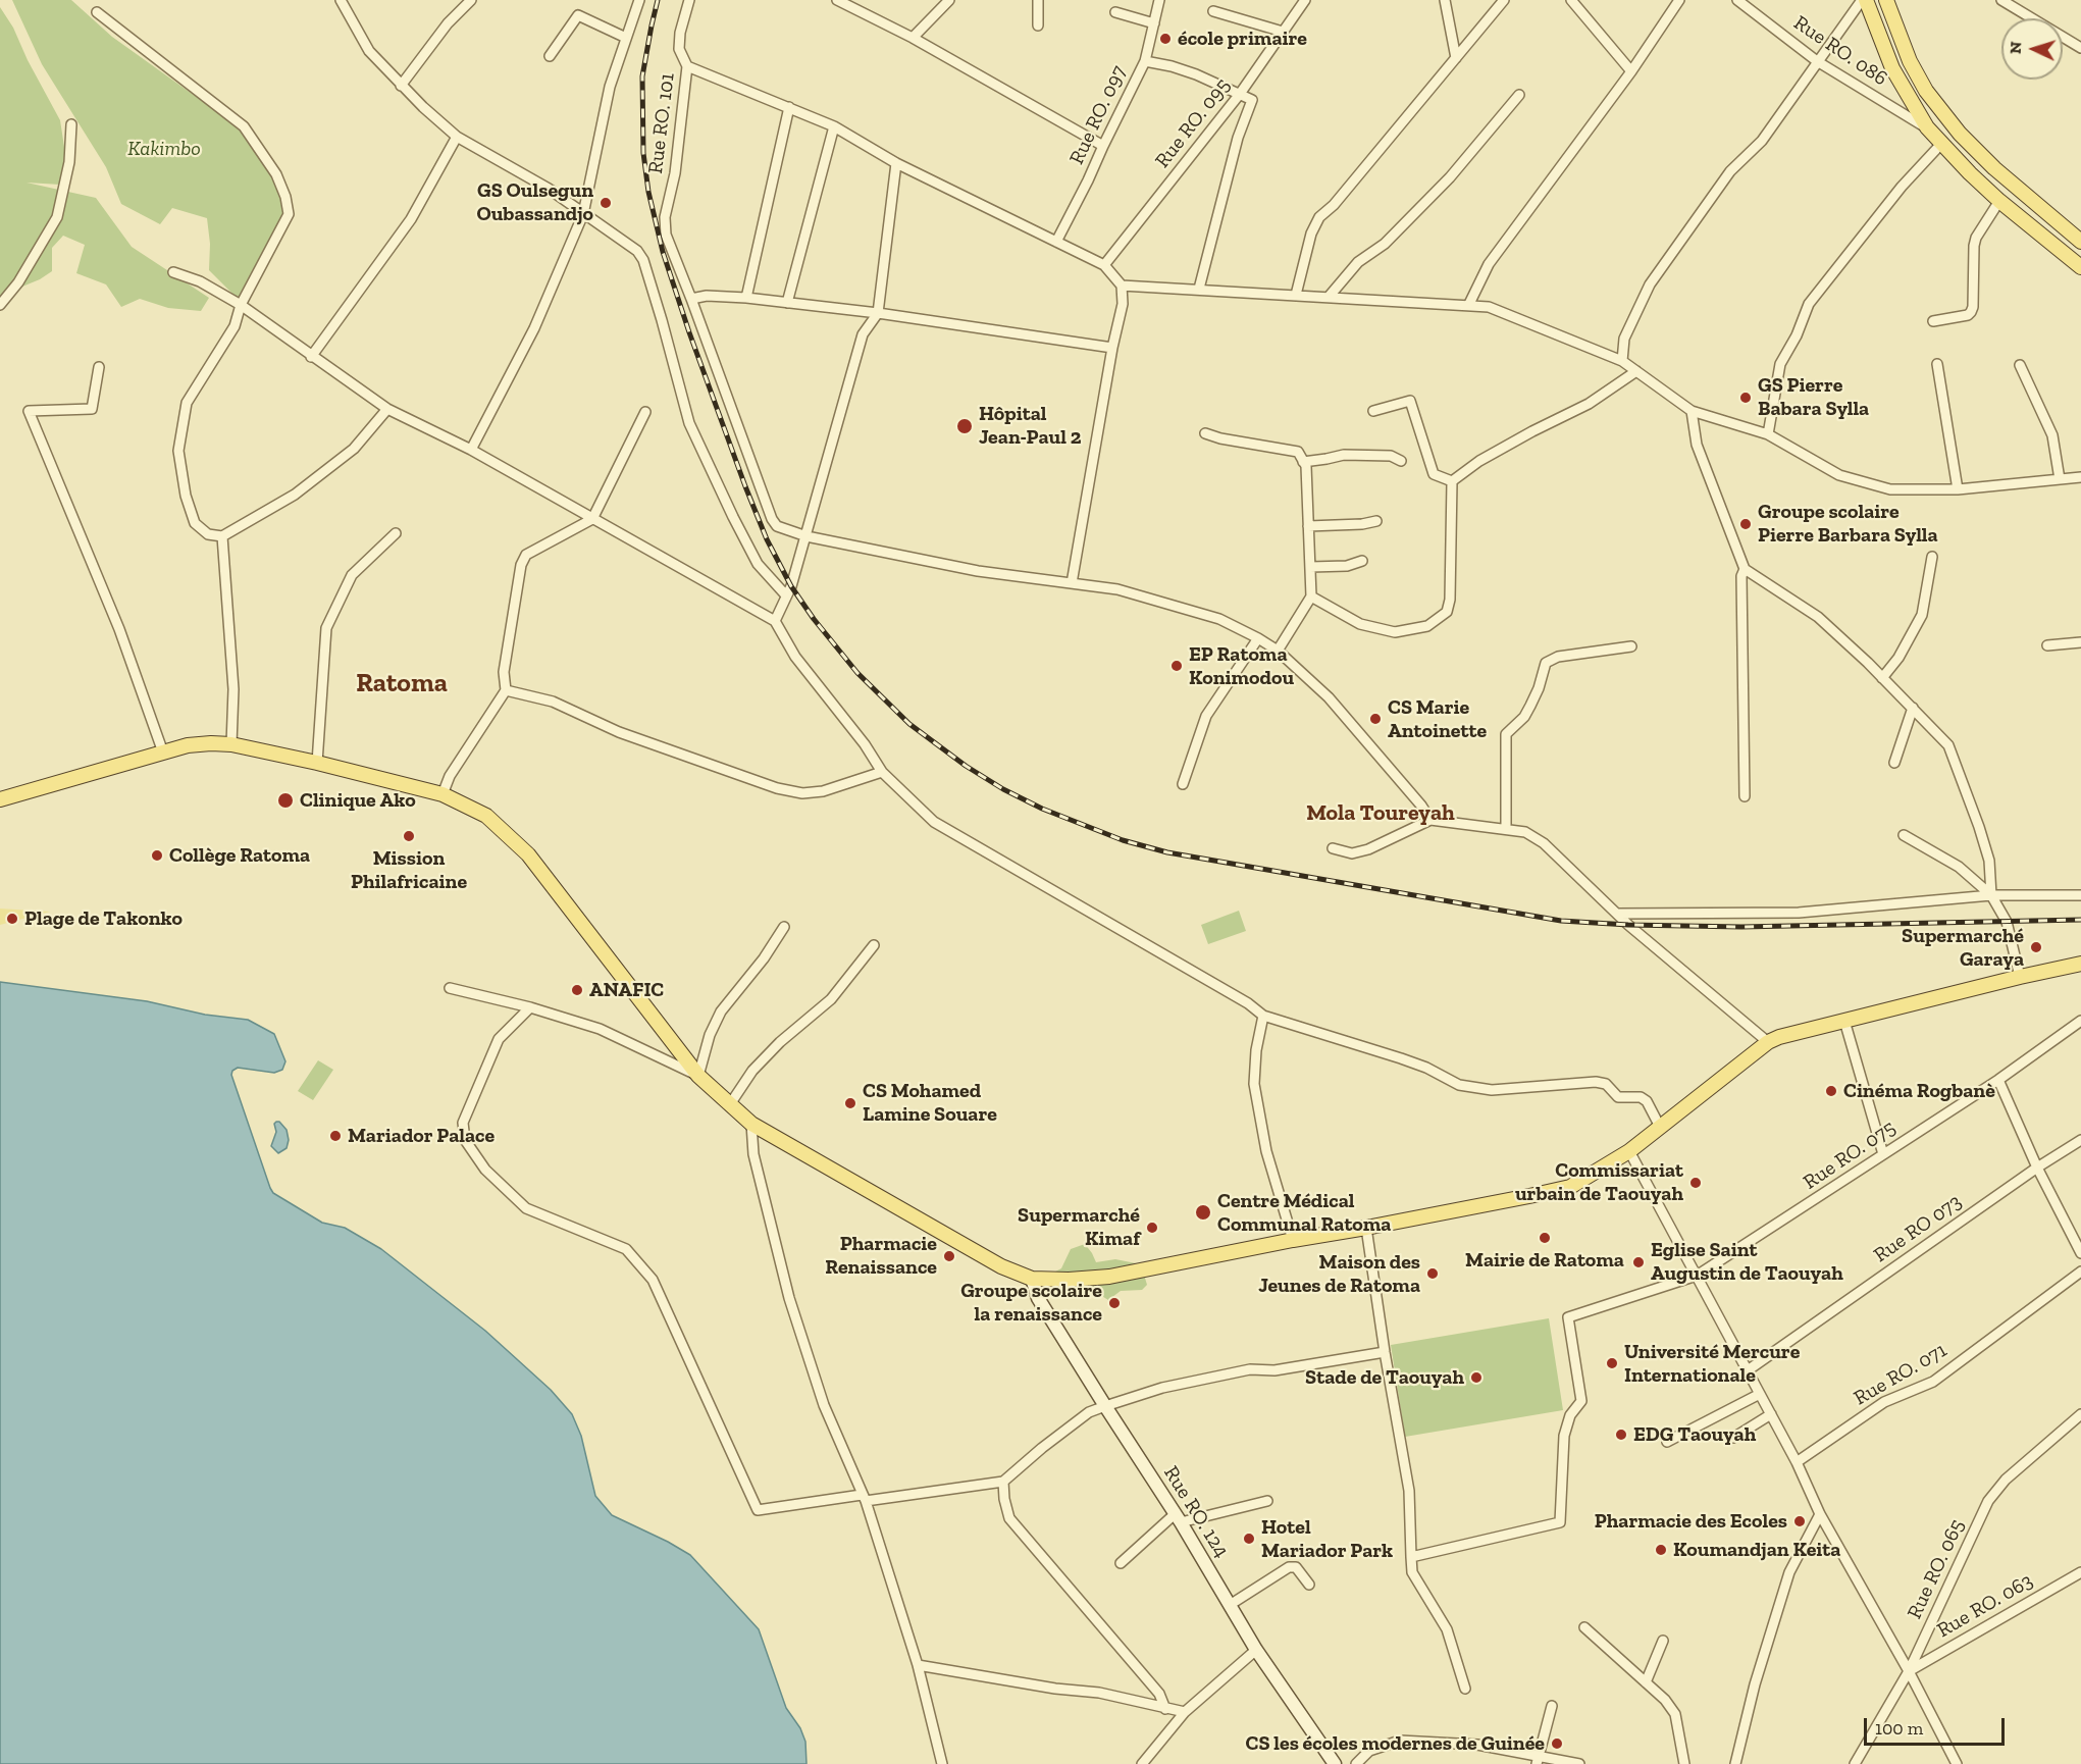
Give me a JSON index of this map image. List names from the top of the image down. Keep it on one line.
{"streets":{"street":["Rue RO. 086","Rue RO. 097","Rue RO. 101","Rue RO. 095","Rue RO. 075","Rue RO 073","Rue RO. 071","Rue RO. 124","Rue RO. 065","Rue RO. 063"]},"crossings":[["Rue RO. 065","Rue RO. 063"]],"districts":["Ratoma","Mola Toureyah"],"parks":["Kakimbo"],"places":["école primaire","GS Oulsegun Oubassandjo","GS Pierre Babara Sylla","Hôpital Jean-Paul 2","Groupe scolaire Pierre Barbara Sylla","EP Ratoma Konimodou","CS Marie Antoinette","Clinique Ako","Mission Philafricaine","Collège Ratoma","Plage de Takonko","Supermarché Garaya","ANAFIC","Cinéma Rogbanè","CS Mohamed Lamine Souare","Mariador Palace","Commissariat urbain de Taouyah","Centre Médical Communal Ratoma","Supermarché Kimaf","Mairie de Ratoma","Pharmacie Renaissance","Eglise Saint Augustin de Taouyah","Maison des Jeunes de Ratoma","Groupe scolaire la renaissance","Université Mercure Internationale","Stade de Taouyah","EDG Taouyah","Pharmacie des Ecoles","Hotel Mariador Park","Koumandjan Keita","CS les écoles modernes de Guinée"],"scale_bar":"100 m","north":"left"}
